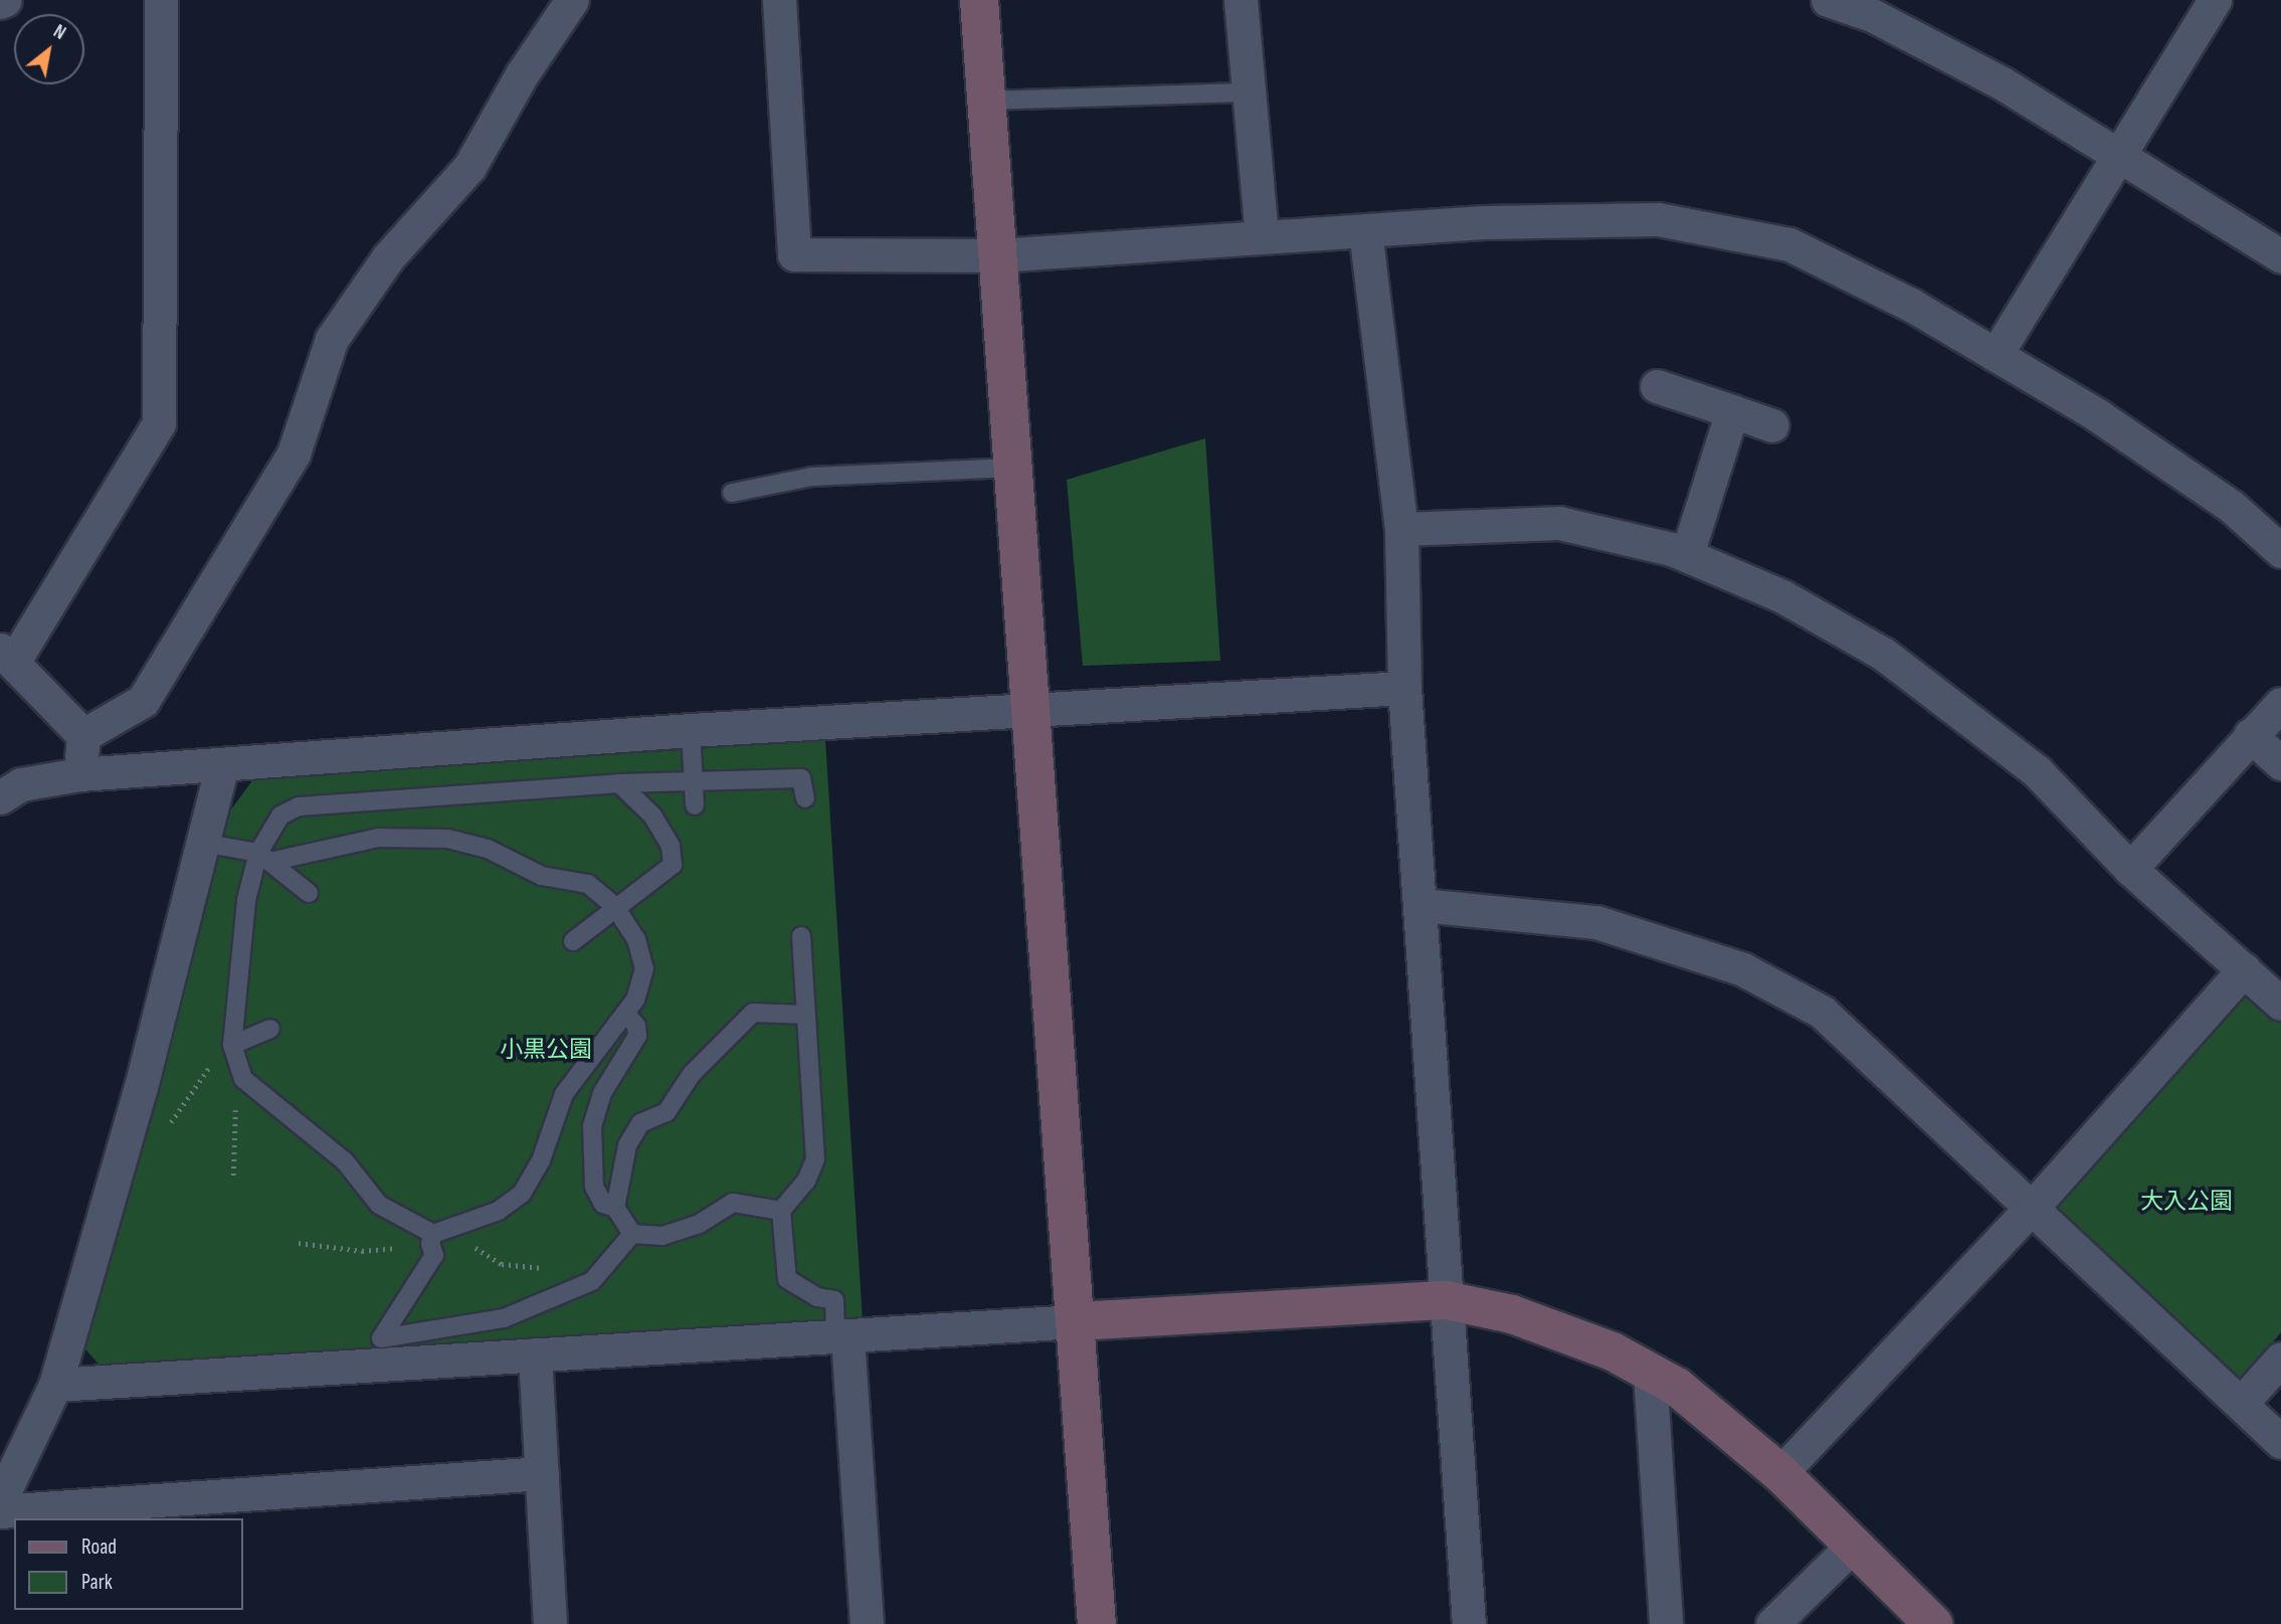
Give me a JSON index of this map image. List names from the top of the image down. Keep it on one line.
{"parks":["小黒公園","大入公園"],"legend":["Road","Park"],"north":"top right"}
